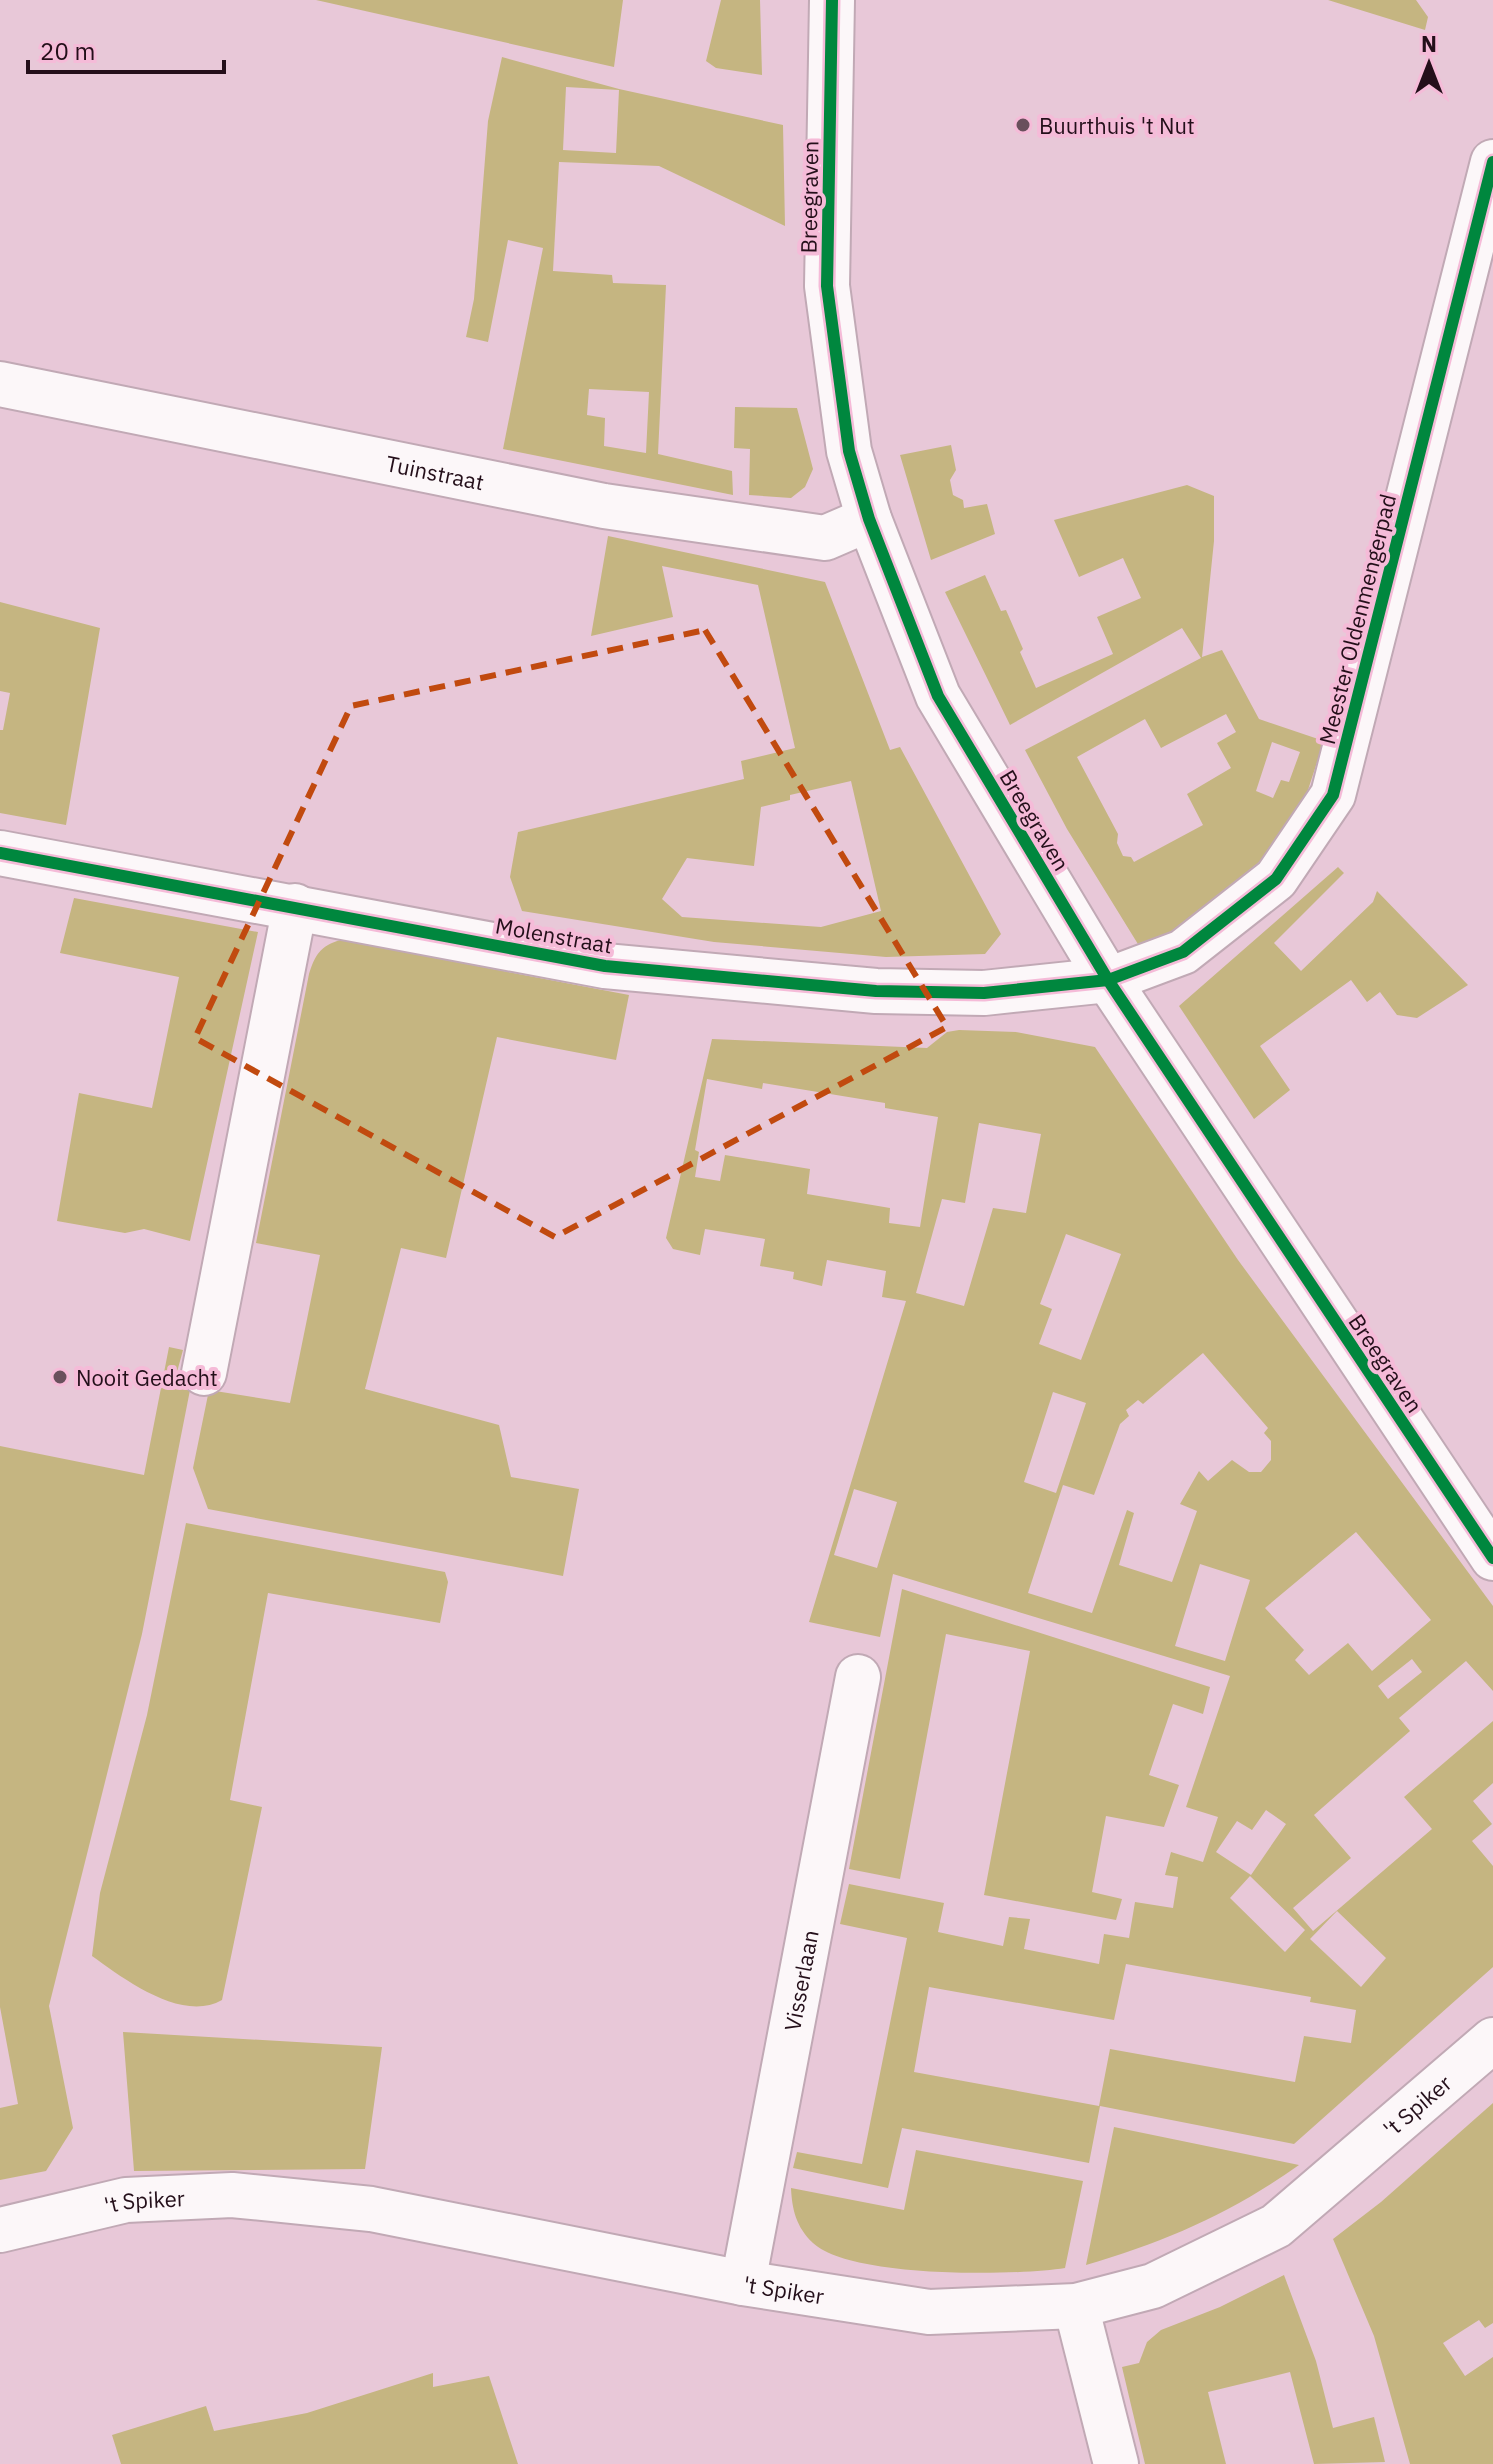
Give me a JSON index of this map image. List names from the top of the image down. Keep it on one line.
{"streets":{"street":["Breegraven","Tuinstraat","Meester Oldenmengerpad","Molenstraat","Visserlaan","'t Spiker"]},"crossings":[["Breegraven","Tuinstraat"],["Breegraven","Meester Oldenmengerpad"],["Breegraven","Molenstraat"],["Meester Oldenmengerpad","Molenstraat"],["Visserlaan","'t Spiker"]],"places":["Buurthuis 't Nut","Nooit Gedacht"],"scale_bar":"20 m","north":"top"}
